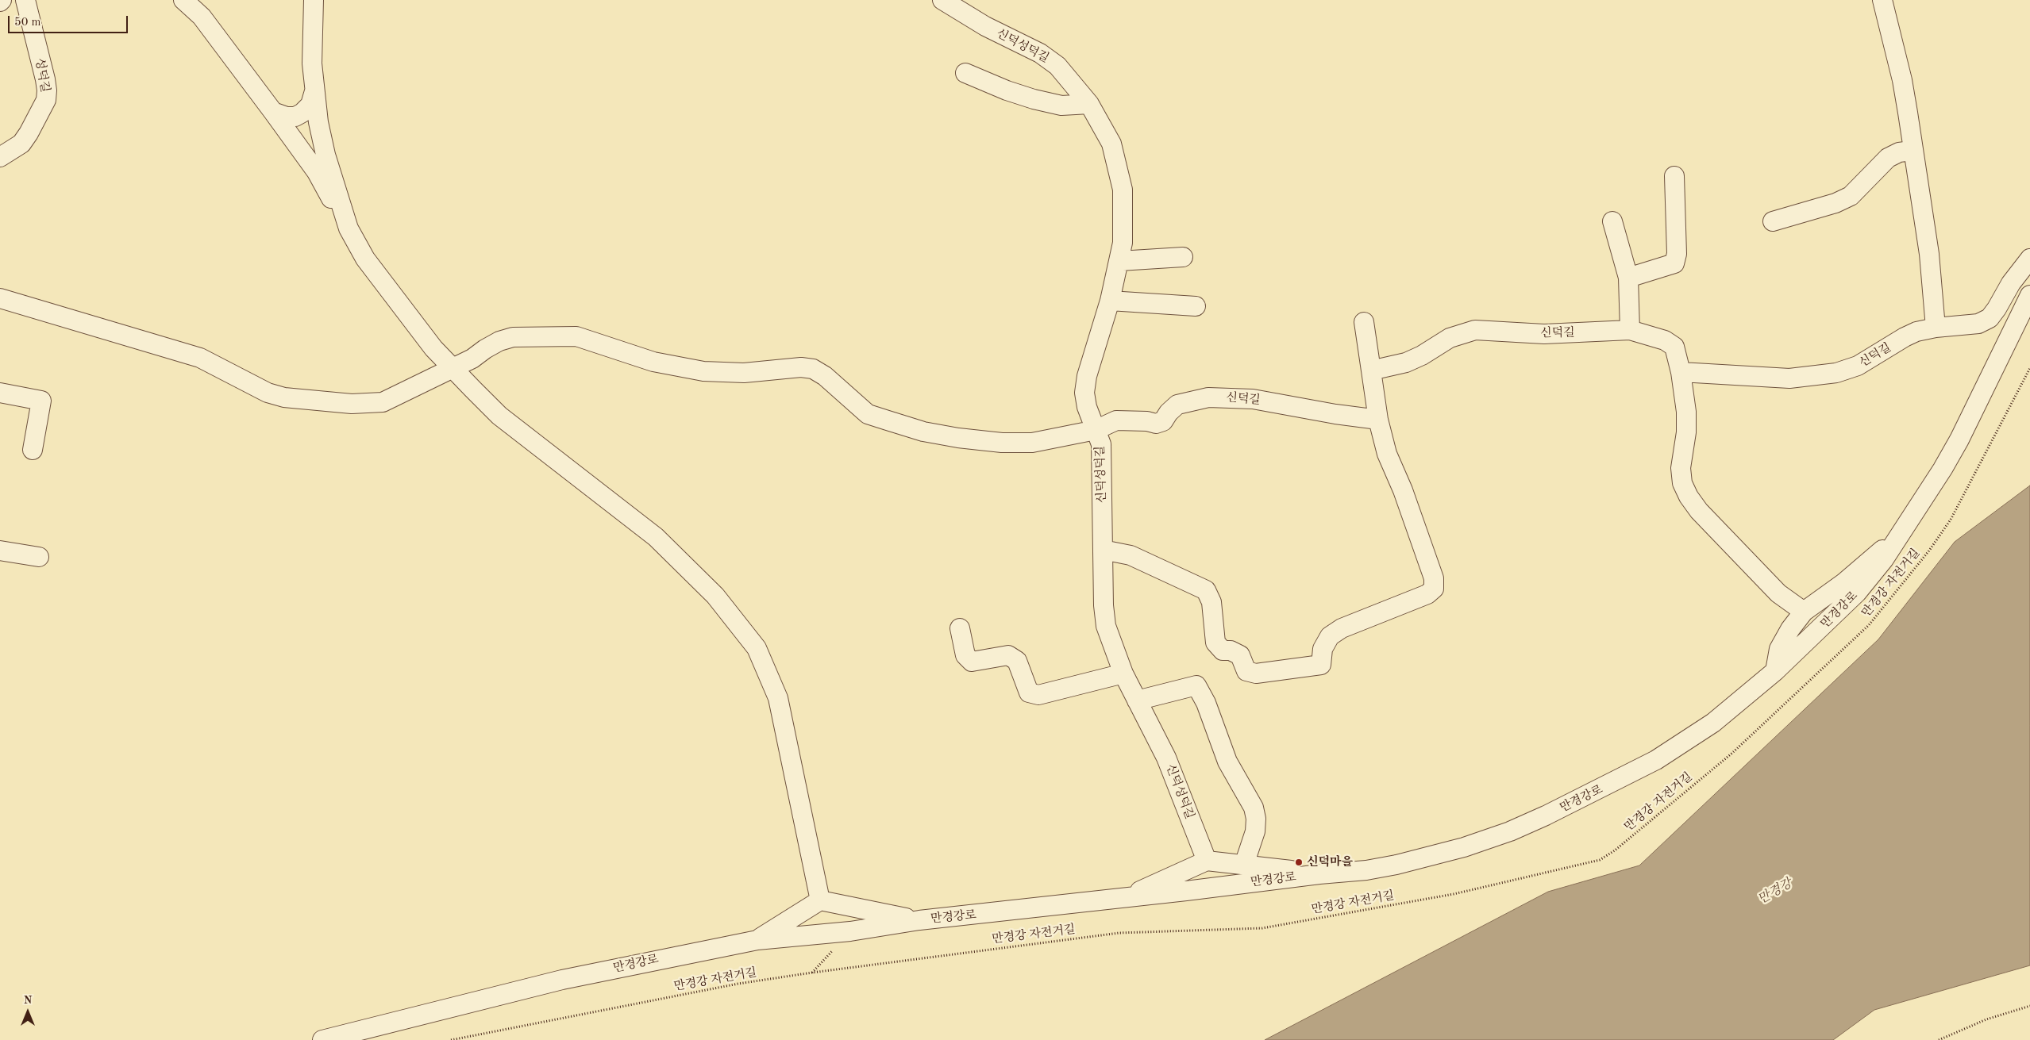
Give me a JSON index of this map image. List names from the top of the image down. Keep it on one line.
{"streets":{"street":["신덕성덕길","성덕길","신덕길","만경강로"],"path":["만경강 자전거길"]},"crossings":[["신덕성덕길","신덕길"]],"water":["만경강"],"places":["신덕마을"],"scale_bar":"50 m","north":"top"}
